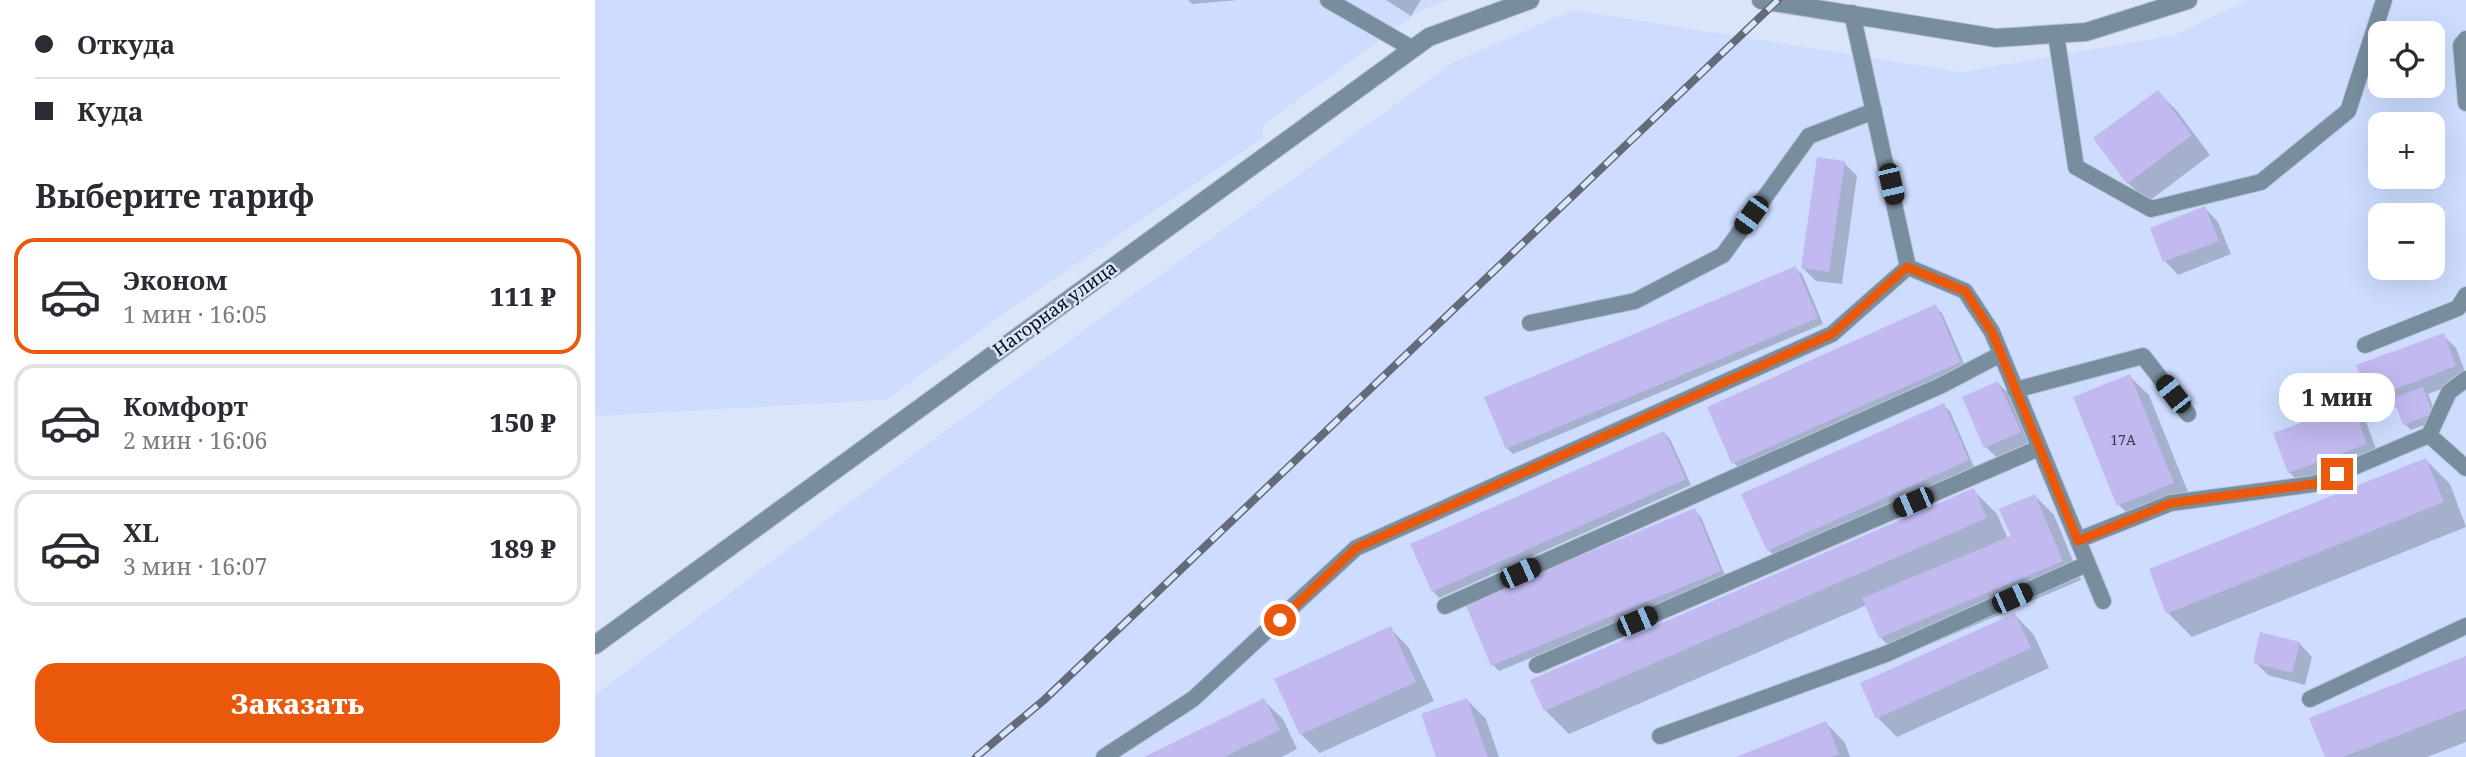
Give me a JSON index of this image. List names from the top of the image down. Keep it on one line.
{"streets":{"street":["Нагорная улица"]},"house_numbers":["17А"],"page":{"banner":["Откуда","Куда"],"map_buttons":["+","−"],"heading":"Выберите тариф","list":[{"name":"Эконом","note":"1 мин · 16:05","value":"111 ₽"},{"name":"Комфорт","note":"2 мин · 16:06","value":"150 ₽"},{"name":"XL","note":"3 мин · 16:07","value":"189 ₽"}],"bubble":"1 мин","buttons":"Заказать"}}
